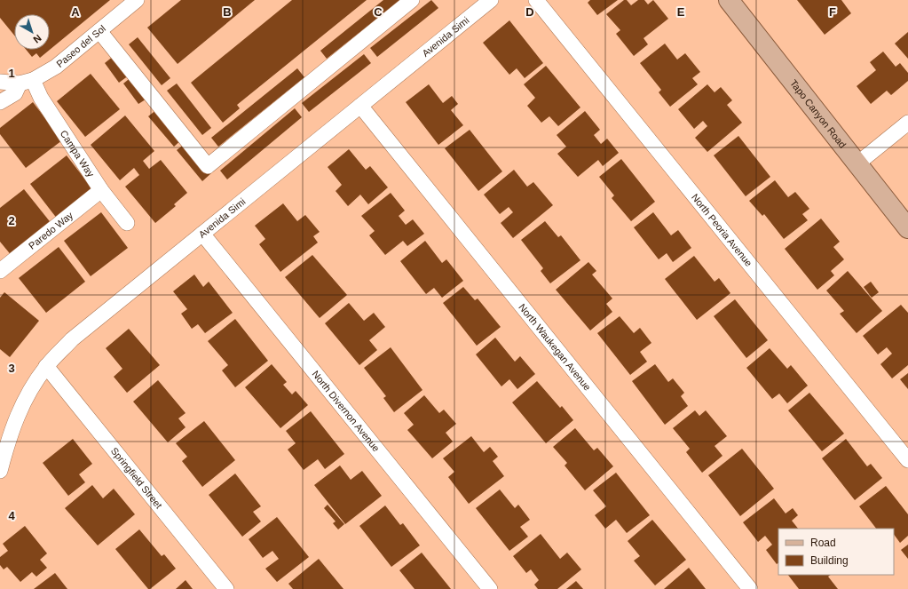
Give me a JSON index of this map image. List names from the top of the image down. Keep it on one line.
{"streets":{"main road":["Tapo Canyon Road"],"street":["Avenida Simi","Paseo del Sol","Campa Way","North Peoria Avenue","Paredo Way","North Waukegan Avenue","North Divernon Avenue","Springfield Street"]},"crossings":[["Avenida Simi","North Waukegan Avenue"],["Avenida Simi","North Divernon Avenue"],["Avenida Simi","Springfield Street"],["Paseo del Sol","Campa Way"],["Campa Way","Paredo Way"]],"legend":["Road","Building"],"north":"bottom right","grid":{"columns":["A","B","C","D","E","F"],"rows":["1","2","3","4"]}}
